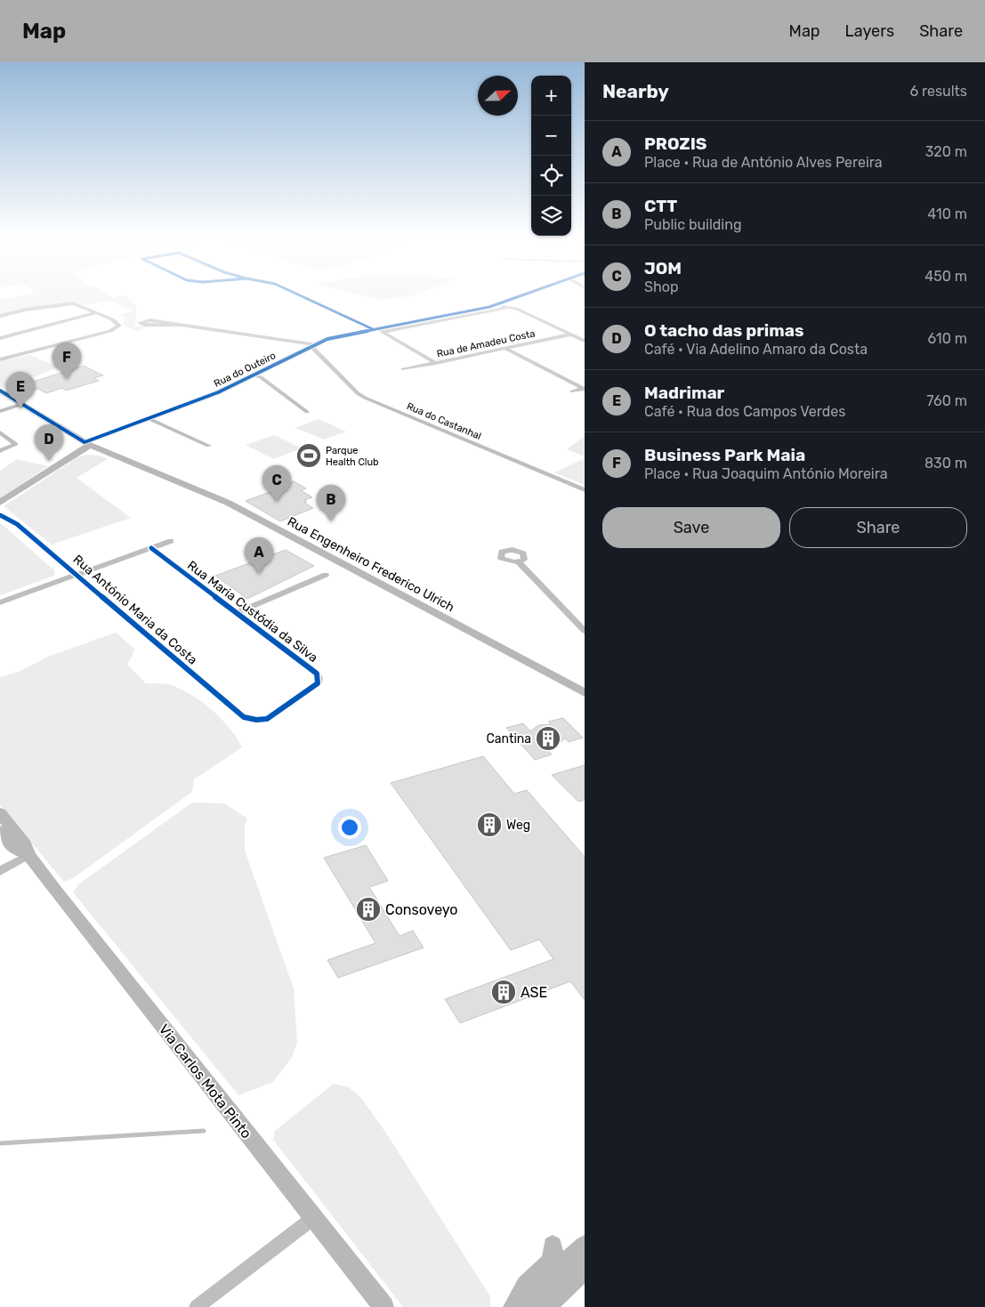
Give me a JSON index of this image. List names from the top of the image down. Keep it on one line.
{"streets":{"main road":["Rua Engenheiro Frederico Ulrich","Via Carlos Mota Pinto"],"street":["Rua de Amadeu Costa","Rua do Outeiro","Rua do Castanhal","Rua António Maria da Costa","Rua Maria Custódia da Silva"]},"crossings":[["Rua do Outeiro","Rua do Castanhal"],["Rua do Outeiro","Rua Engenheiro Frederico Ulrich"],["Rua António Maria da Costa","Rua Maria Custódia da Silva"]],"places":{"sports":["Parque Health Club"],"building":["Cantina","Weg","Consoveyo","ASE"]},"north":"right","page":{"header":"Map","nav":["Map","Layers","Share"],"heading":["Nearby","6 results"],"map_buttons":["+","−"],"list":[{"mark":"A","name":"PROZIS","note":"Place · Rua de António Alves Pereira","value":"320 m"},{"mark":"B","name":"CTT","note":"Public building","value":"410 m"},{"mark":"C","name":"JOM","note":"Shop","value":"450 m"},{"mark":"D","name":"O tacho das primas","note":"Café · Via Adelino Amaro da Costa","value":"610 m"},{"mark":"E","name":"Madrimar","note":"Café · Rua dos Campos Verdes","value":"760 m"},{"mark":"F","name":"Business Park Maia","note":"Place · Rua Joaquim António Moreira","value":"830 m"}],"pins":["F","E","D","C","B","A"],"buttons":["Save","Share"]}}
